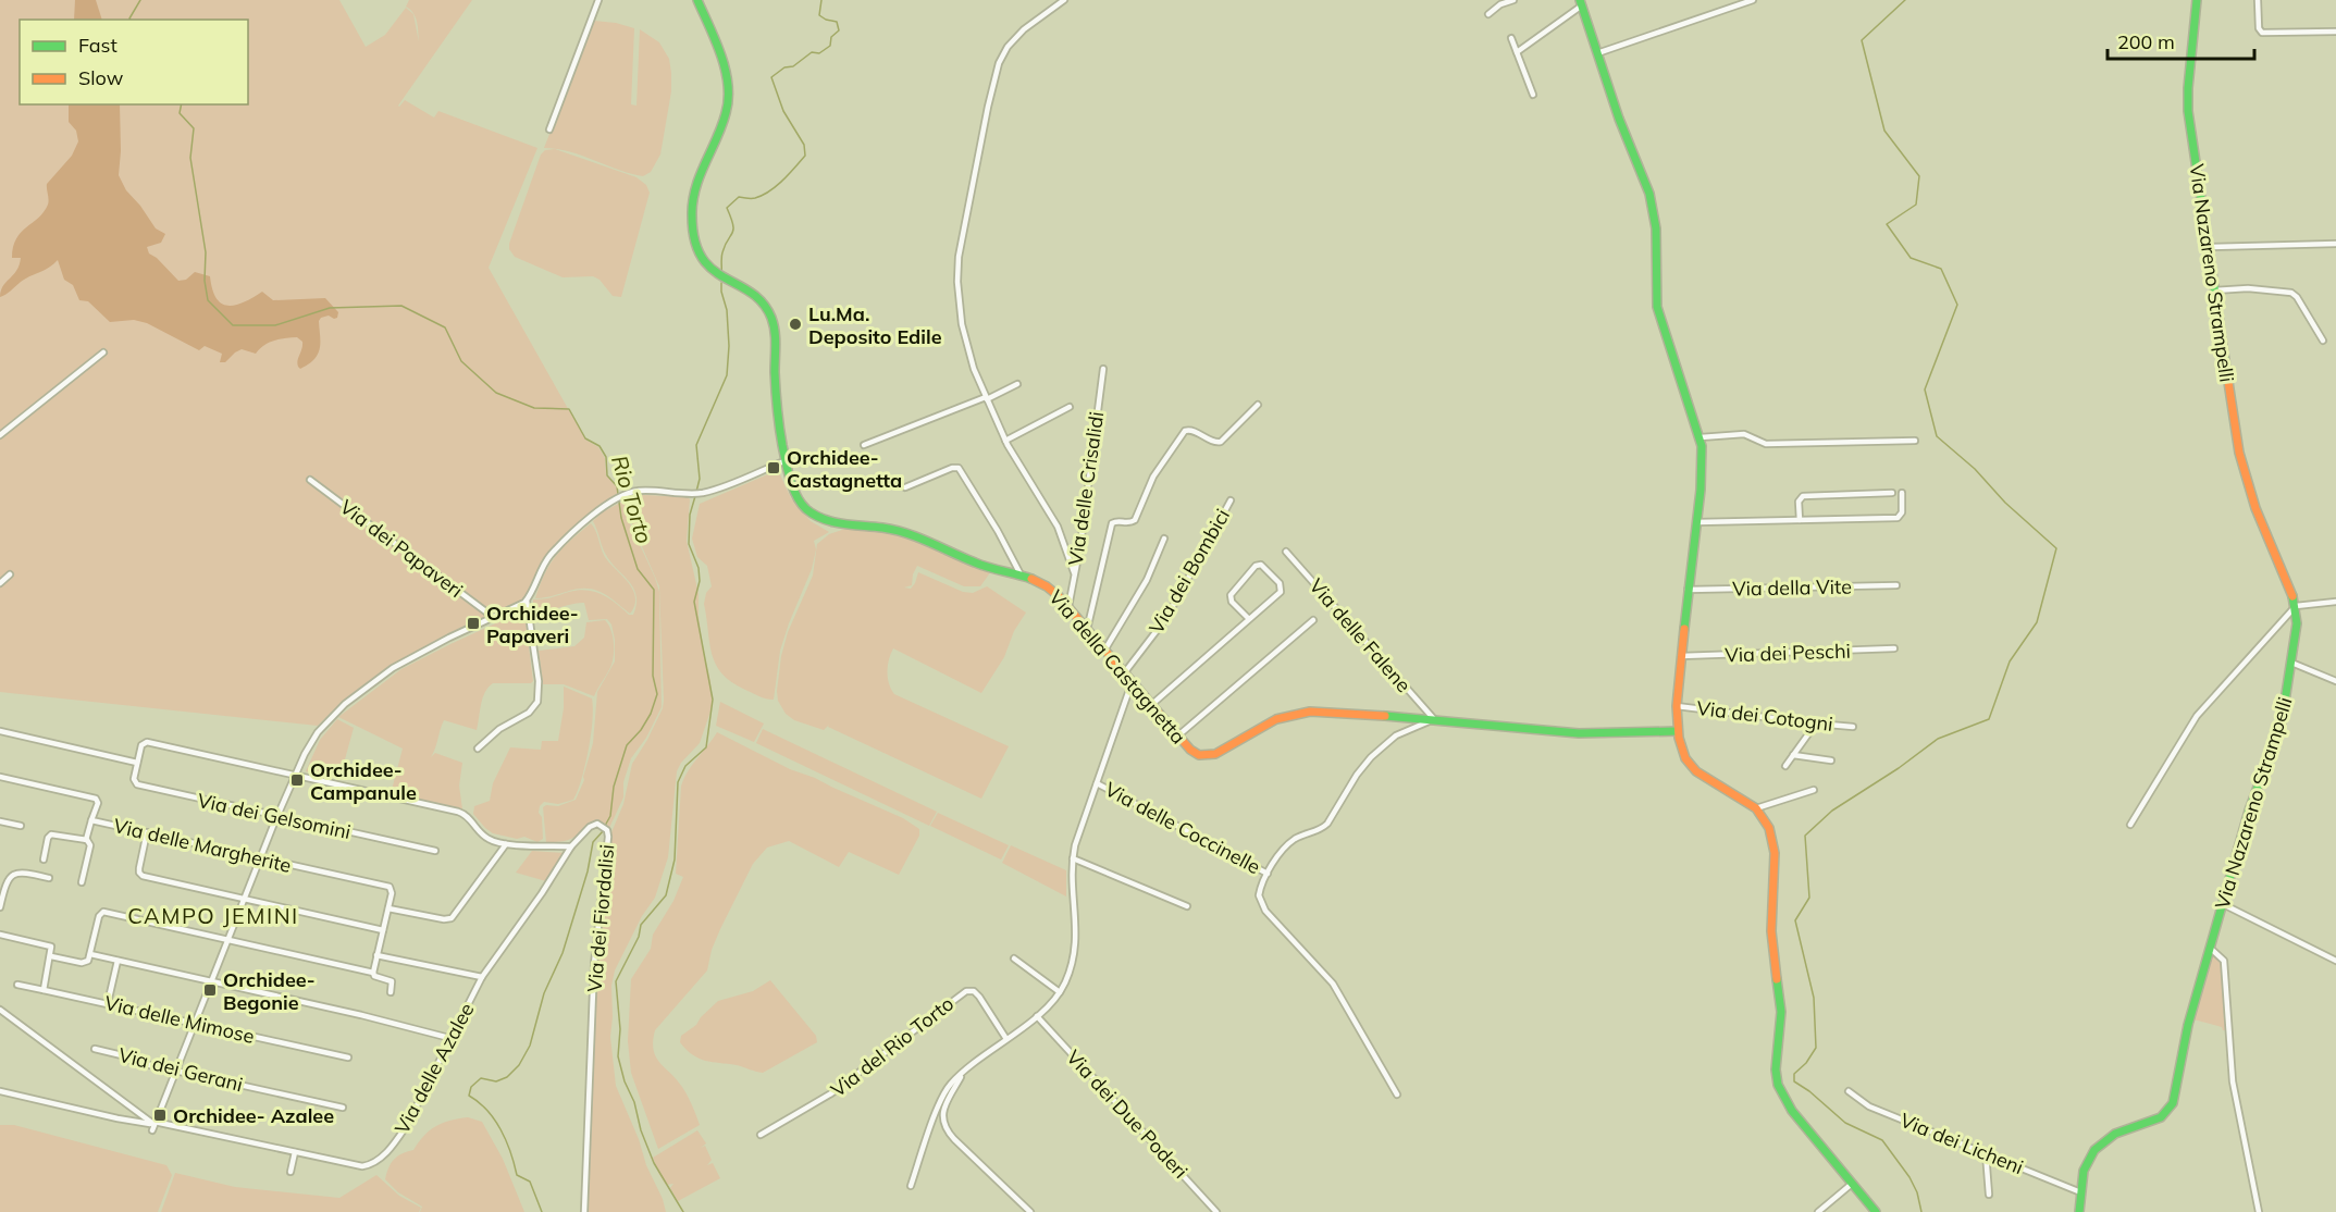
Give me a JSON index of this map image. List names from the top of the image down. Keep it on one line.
{"streets":{"street":["Via Nazareno Strampelli","Via delle Crisalidi","Via dei Papaveri","Via dei Bombici","Via della Vite","Via delle Falene","Via dei Peschi","Via della Castagnetta","Via dei Cotogni","Via dei Gelsomini","Via delle Coccinelle","Via delle Margherite","Via dei Fiordalisi","Via delle Mimose","Via del Rio Torto","Via delle Azalee","Via dei Gerani","Via dei Due Poderi","Via dei Licheni"]},"crossings":[["Via Nazareno Strampelli","Via dei Licheni"],["Via delle Crisalidi","Via della Castagnetta"],["Via dei Bombici","Via della Castagnetta"],["Via delle Falene","Via della Castagnetta"],["Via dei Fiordalisi","Via delle Azalee"]],"districts":["CAMPO JEMINI"],"water":["Rio Torto"],"places":{"other":["Lu.Ma. Deposito Edile"],"transit":["Orchidee- Castagnetta","Orchidee- Papaveri","Orchidee- Campanule","Orchidee- Begonie","Orchidee- Azalee"]},"legend":["Fast","Slow"],"scale_bar":"200 m"}
